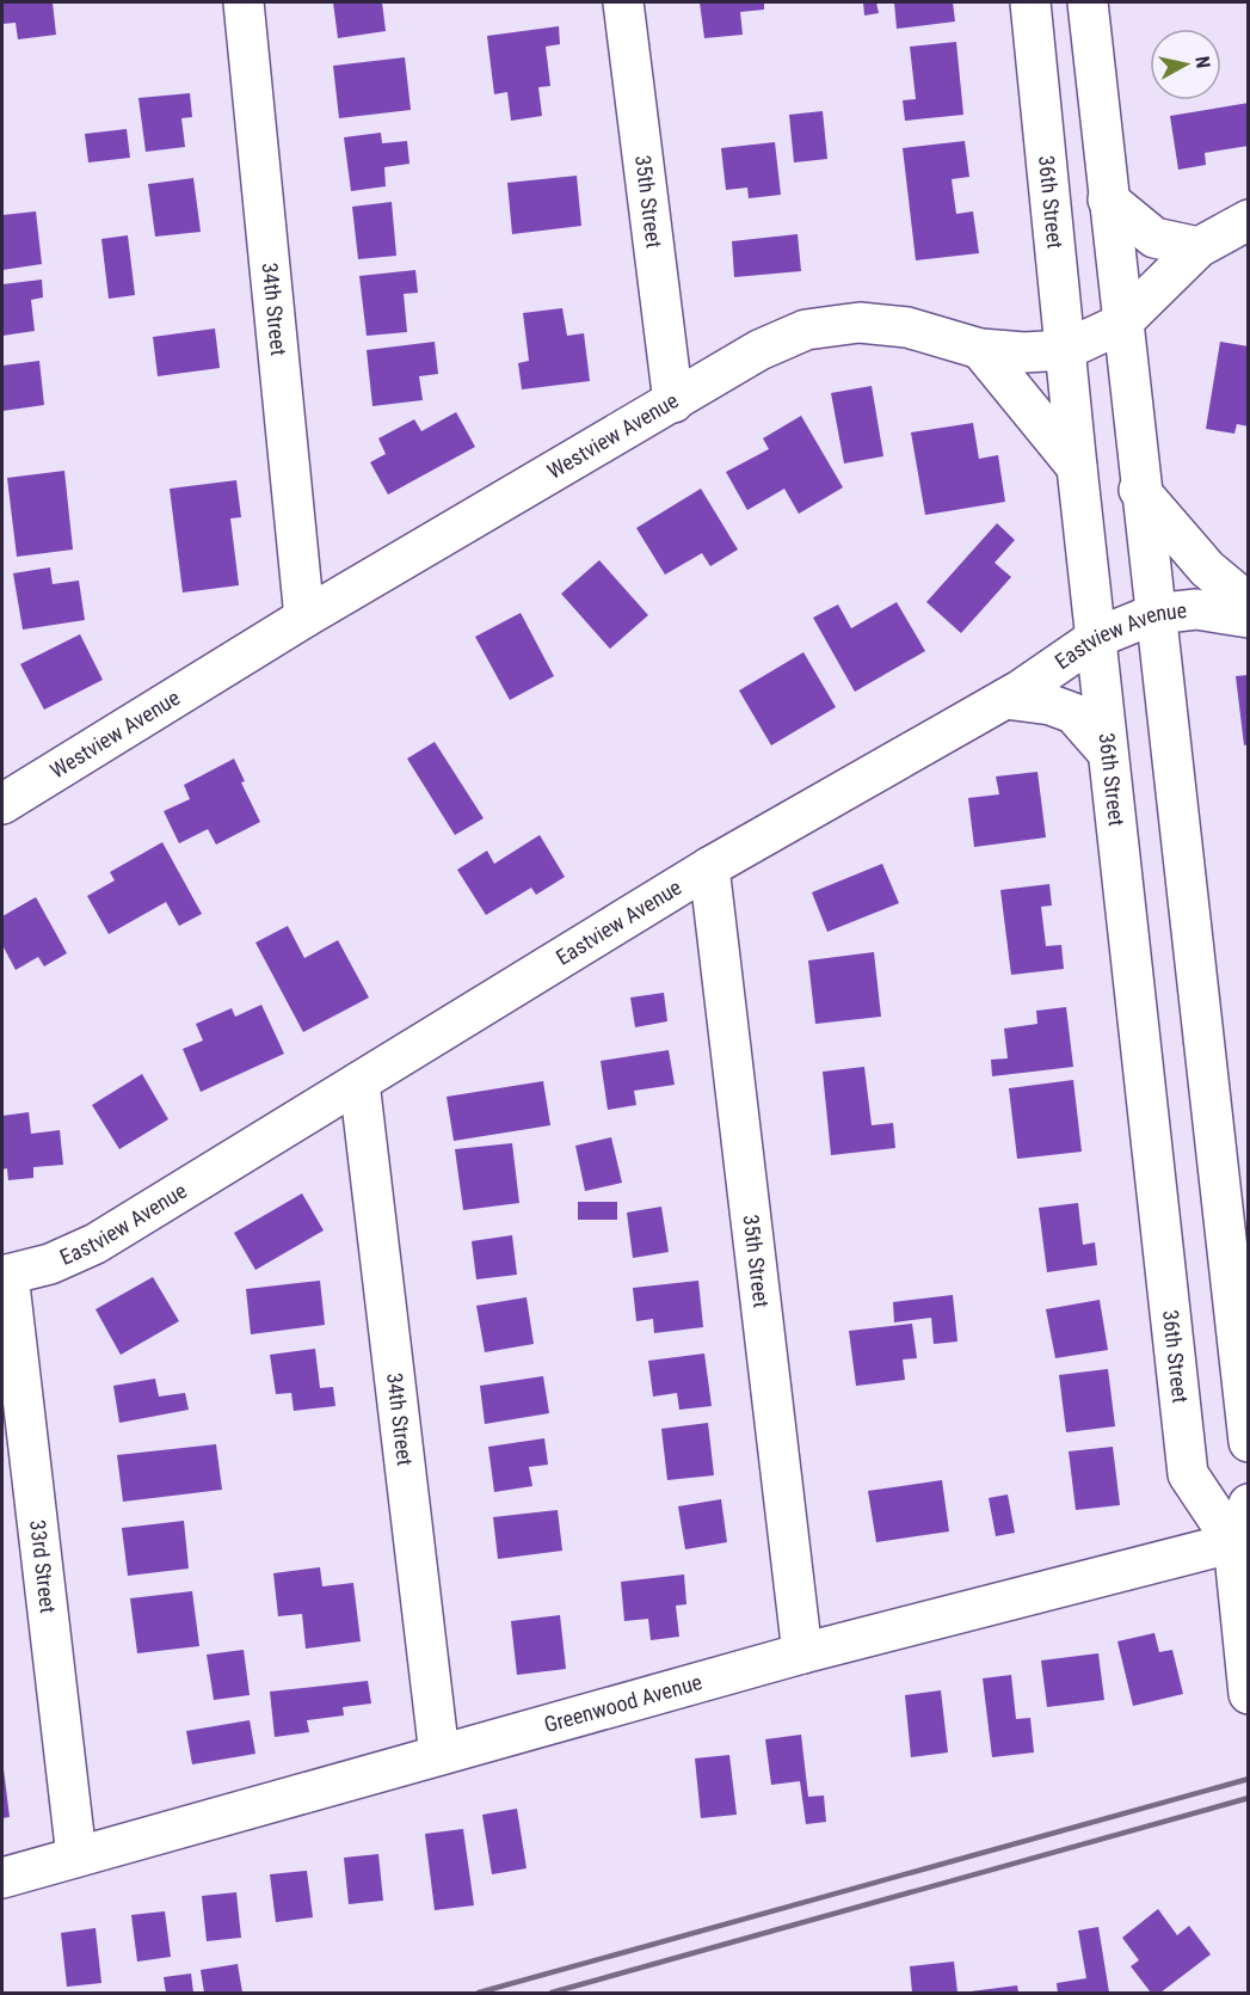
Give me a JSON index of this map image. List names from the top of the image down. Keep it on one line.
{"streets":{"street":["35th Street","36th Street","34th Street","Westview Avenue","Eastview Avenue","33rd Street","Greenwood Avenue"]},"crossings":[["35th Street","Westview Avenue"],["35th Street","Eastview Avenue"],["35th Street","Greenwood Avenue"],["36th Street","Westview Avenue"],["36th Street","Eastview Avenue"],["36th Street","Greenwood Avenue"],["34th Street","Westview Avenue"],["34th Street","Eastview Avenue"],["34th Street","Greenwood Avenue"],["Eastview Avenue","33rd Street"],["33rd Street","Greenwood Avenue"]],"north":"right"}
